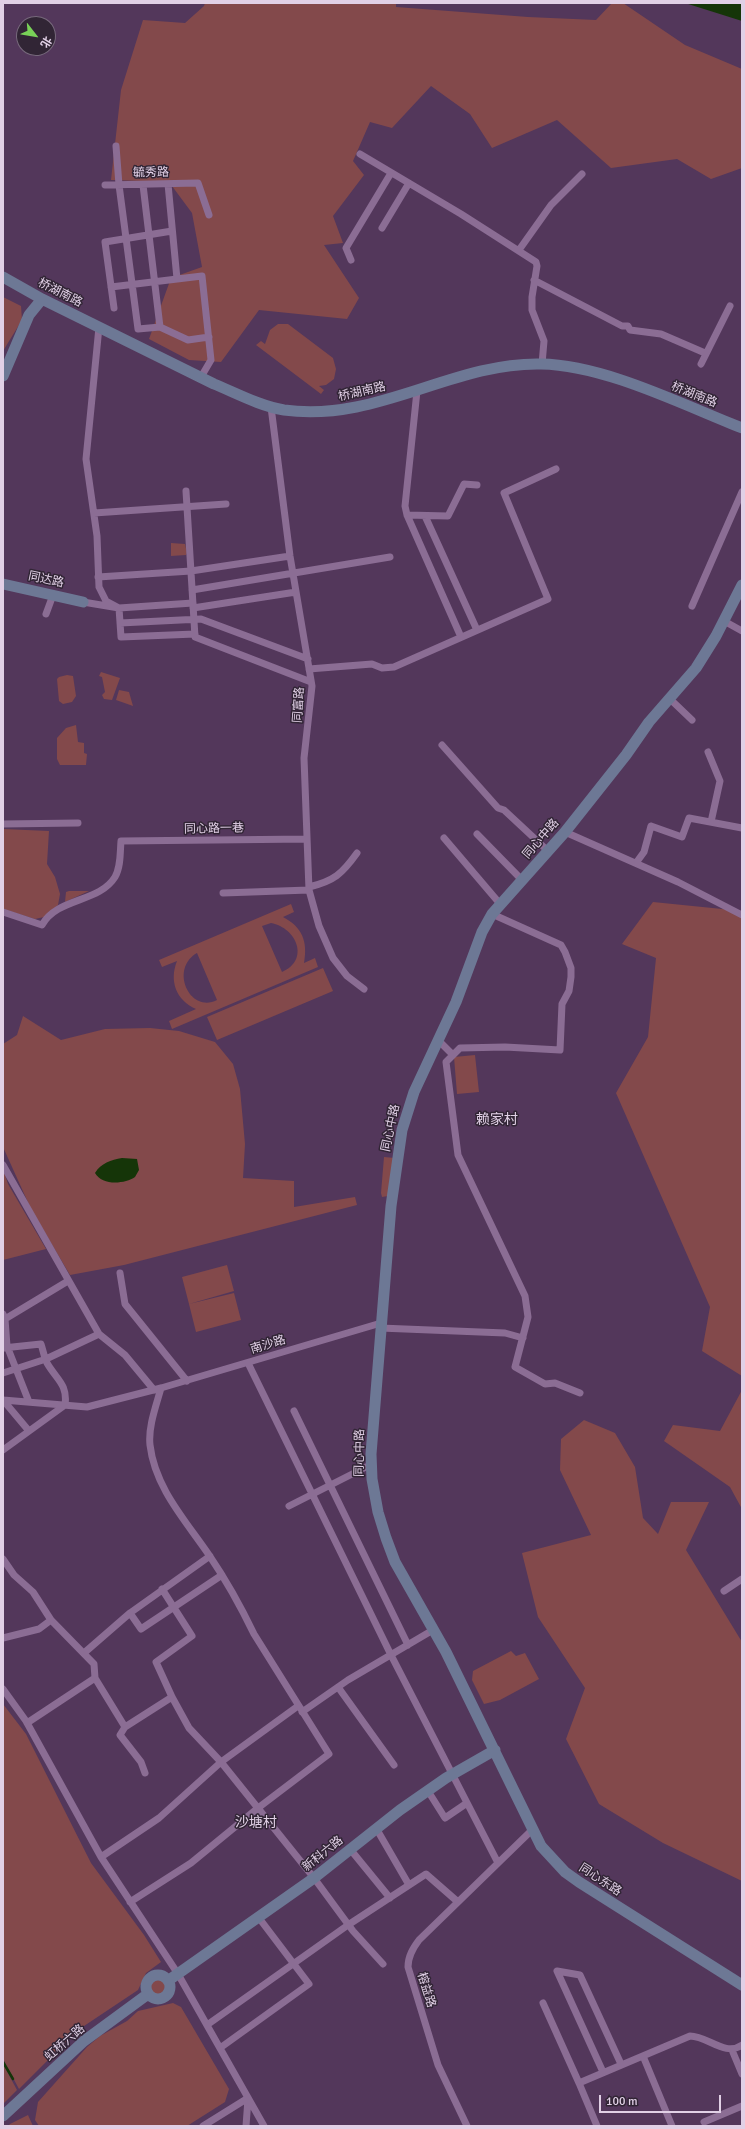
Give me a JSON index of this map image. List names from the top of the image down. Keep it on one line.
{"streets":{"street":["毓秀路","桥湖南路","同达路","同富路","同心路一巷","同心中路","南沙路","新科六路","同心东路","榕益路","虹桥六路"]},"crossings":[["桥湖南路","同富路"],["同富路","同心路一巷"],["同心中路","南沙路"],["同心中路","新科六路"],["同心中路","同心东路"],["新科六路","同心东路"],["新科六路","虹桥六路"],["同心东路","榕益路"]],"districts":["赖家村","沙塘村"],"scale_bar":"100 m","north":"bottom right"}
